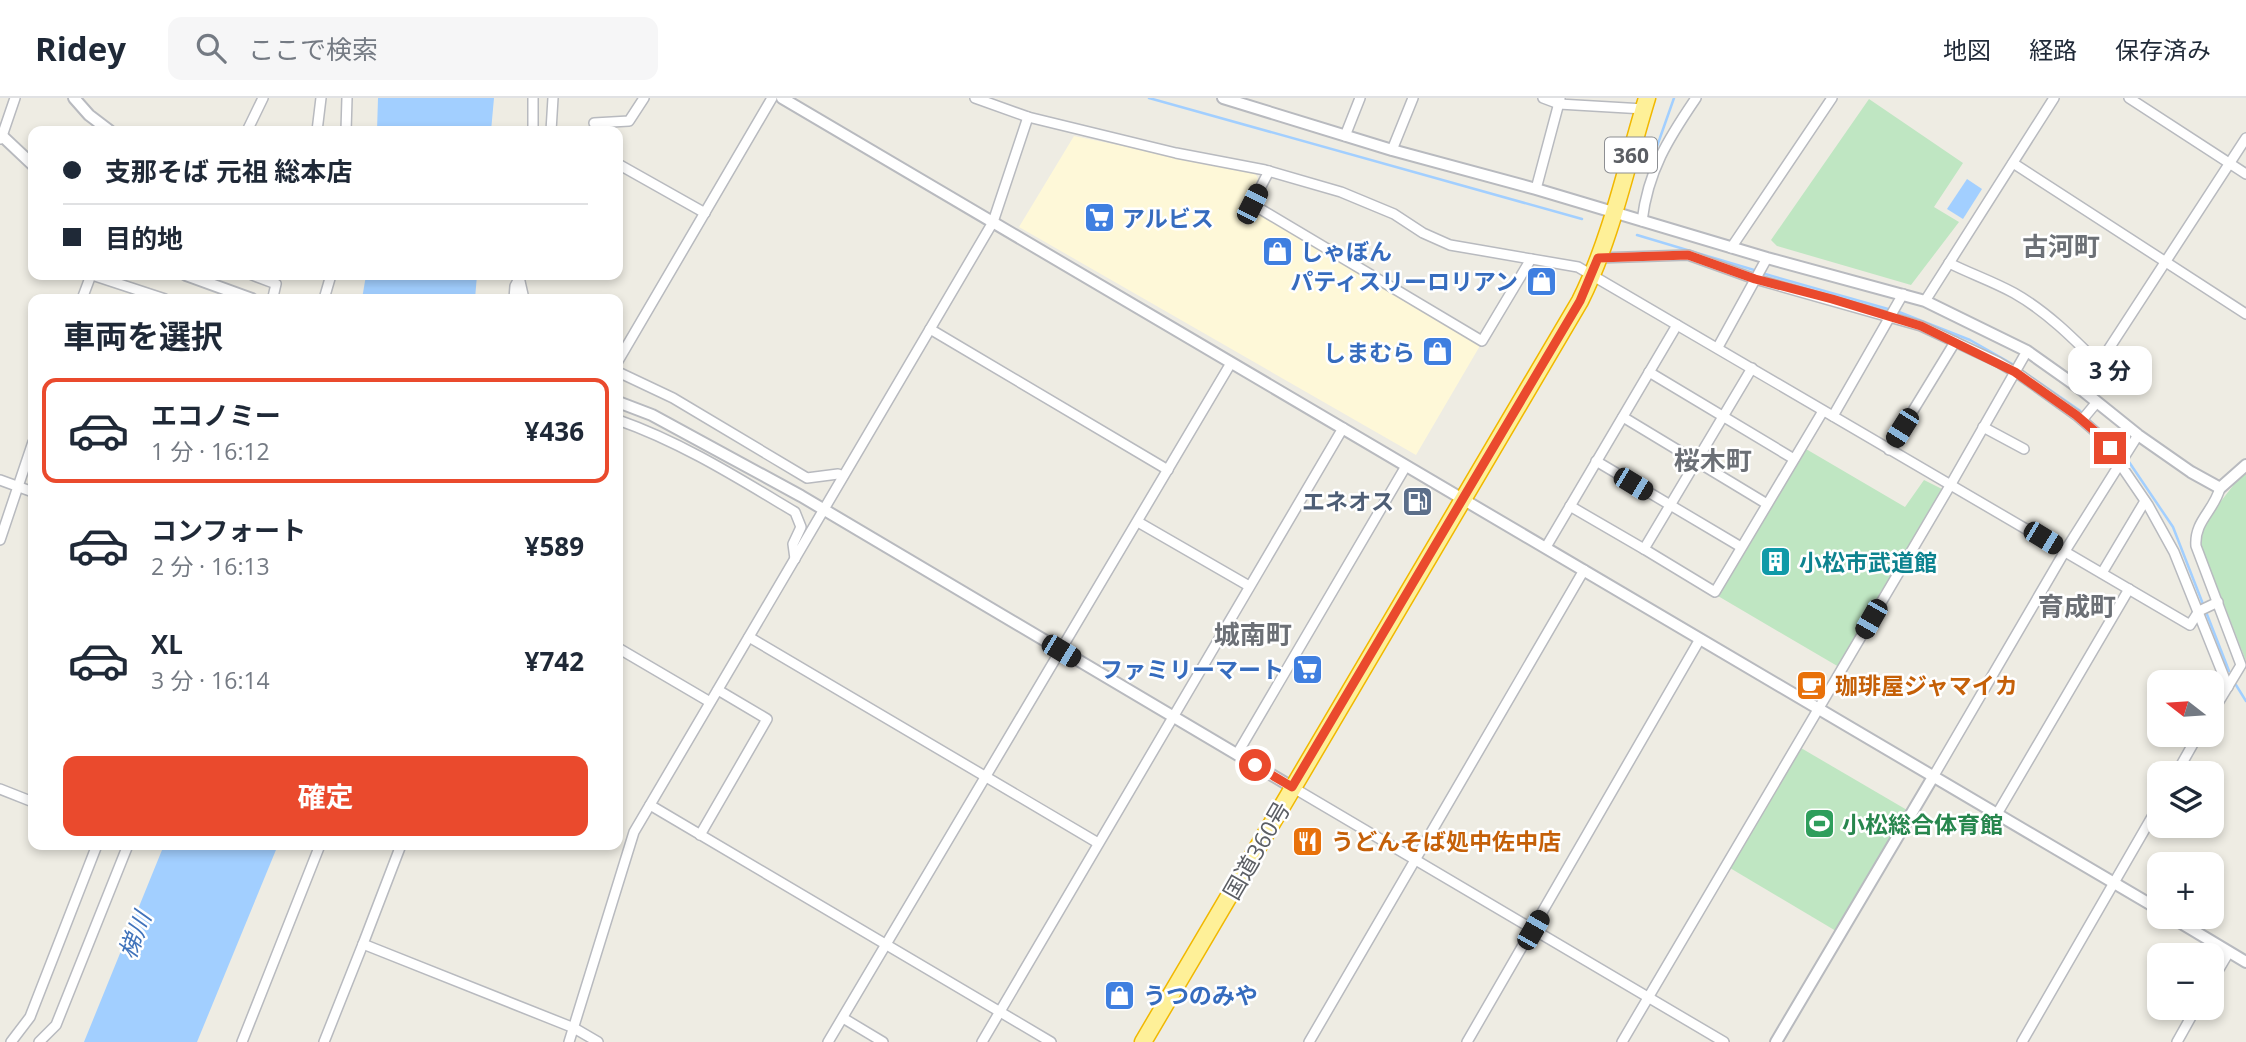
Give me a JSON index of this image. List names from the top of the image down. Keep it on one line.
{"streets":{"highway":["360","国道360号"]},"districts":["古河町","桜木町","育成町","城南町"],"water":["梯川"],"places":{"supermarket":["アルビス","ファミリーマート"],"shop":["しゃぼん","パティスリーロリアン","しまむら","うつのみや"],"fuel station":["エネオス"],"building":["小松市武道館"],"cafe":["珈琲屋ジャマイカ"],"sports":["小松総合体育館"],"restaurant":["うどんそば処中佐中店"]},"north":"left","page":{"header":"Ridey","search":"ここで検索","nav":["地図","経路","保存済み"],"banner":["支那そば 元祖 総本店","目的地"],"heading":"車両を選択","bubble":"3 分","list":[{"name":"エコノミー","note":"1 分 · 16:12","value":"¥436"},{"name":"コンフォート","note":"2 分 · 16:13","value":"¥589"},{"name":"XL","note":"3 分 · 16:14","value":"¥742"}],"map_buttons":["+","−"],"buttons":"確定"}}
